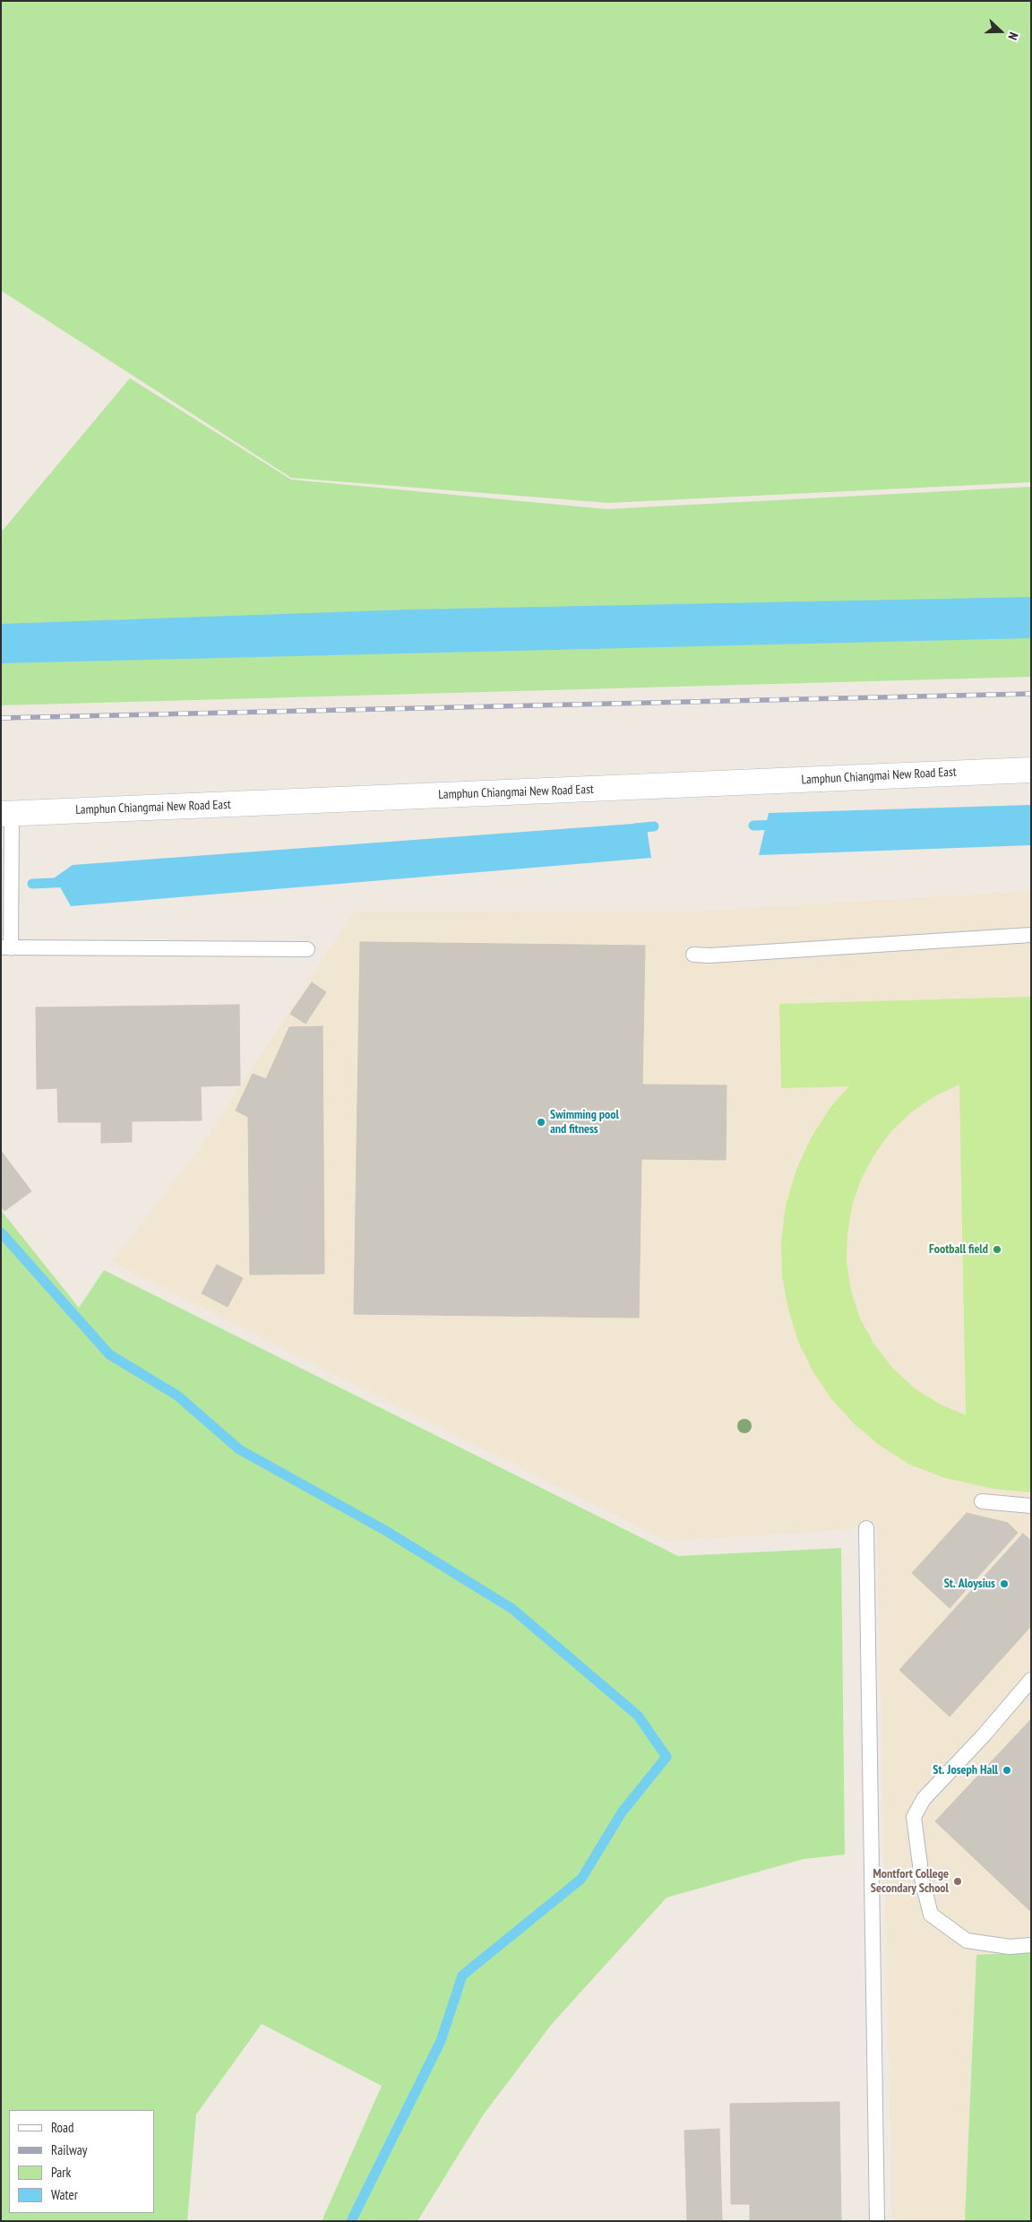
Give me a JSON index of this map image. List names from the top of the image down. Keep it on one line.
{"streets":{"main road":["Lamphun Chiangmai New Road East"]},"places":["Swimming pool and fitness","Football field","St. Aloysius","St. Joseph Hall","Montfort College Secondary School"],"legend":["Road","Railway","Park","Water"],"north":"right"}
